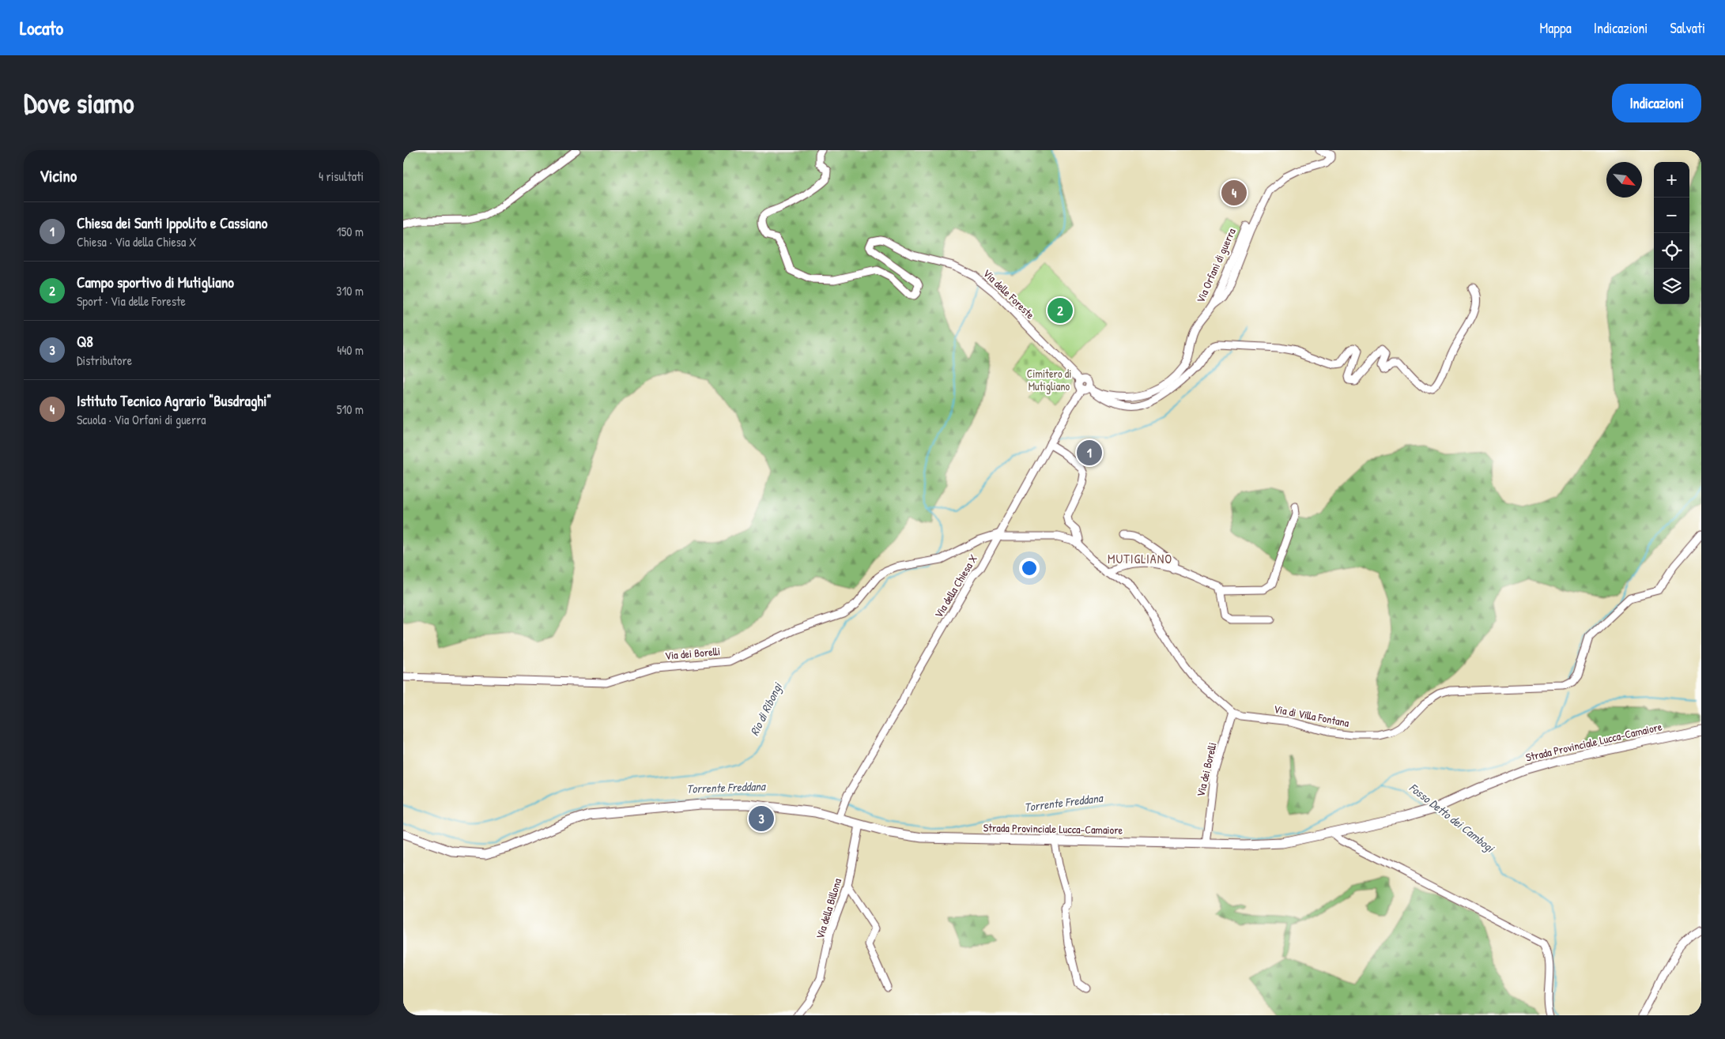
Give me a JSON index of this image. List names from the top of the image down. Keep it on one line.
{"streets":{"main road":["Strada Provinciale Lucca-Camaiore"],"street":["Via Orfani di guerra","Via delle Foreste","Via della Chiesa X","Via dei Borelli","Via di Villa Fontana","Via della Billona"]},"crossings":[["Via Orfani di guerra","Via delle Foreste"],["Via Orfani di guerra","Via della Chiesa X"],["Via delle Foreste","Via della Chiesa X"],["Via della Chiesa X","Via dei Borelli"],["Via della Chiesa X","Via di Villa Fontana"],["Via della Chiesa X","Strada Provinciale Lucca-Camaiore"],["Via dei Borelli","Via di Villa Fontana"],["Via dei Borelli","Strada Provinciale Lucca-Camaiore"],["Strada Provinciale Lucca-Camaiore","Via della Billona"]],"districts":["MUTIGLIANO"],"water":["Rio di Ribongi","Torrente Freddana","Fosso Detto dei Cambogi"],"parks":["Cimitero di Mutigliano"],"north":"bottom right","page":{"header":"Locato","nav":["Mappa","Indicazioni","Salvati"],"buttons":"Indicazioni","title":"Dove siamo","heading":["Vicino","4 risultati"],"map_buttons":["+","−"],"pins":["4","2","1","3"],"list":[{"mark":"1","name":"Chiesa dei Santi Ippolito e Cassiano","note":"Chiesa · Via della Chiesa X","value":"150 m"},{"mark":"2","name":"Campo sportivo di Mutigliano","note":"Sport · Via delle Foreste","value":"310 m"},{"mark":"3","name":"Q8","note":"Distributore","value":"440 m"},{"mark":"4","name":"Istituto Tecnico Agrario \"Busdraghi\"","note":"Scuola · Via Orfani di guerra","value":"510 m"}]}}
